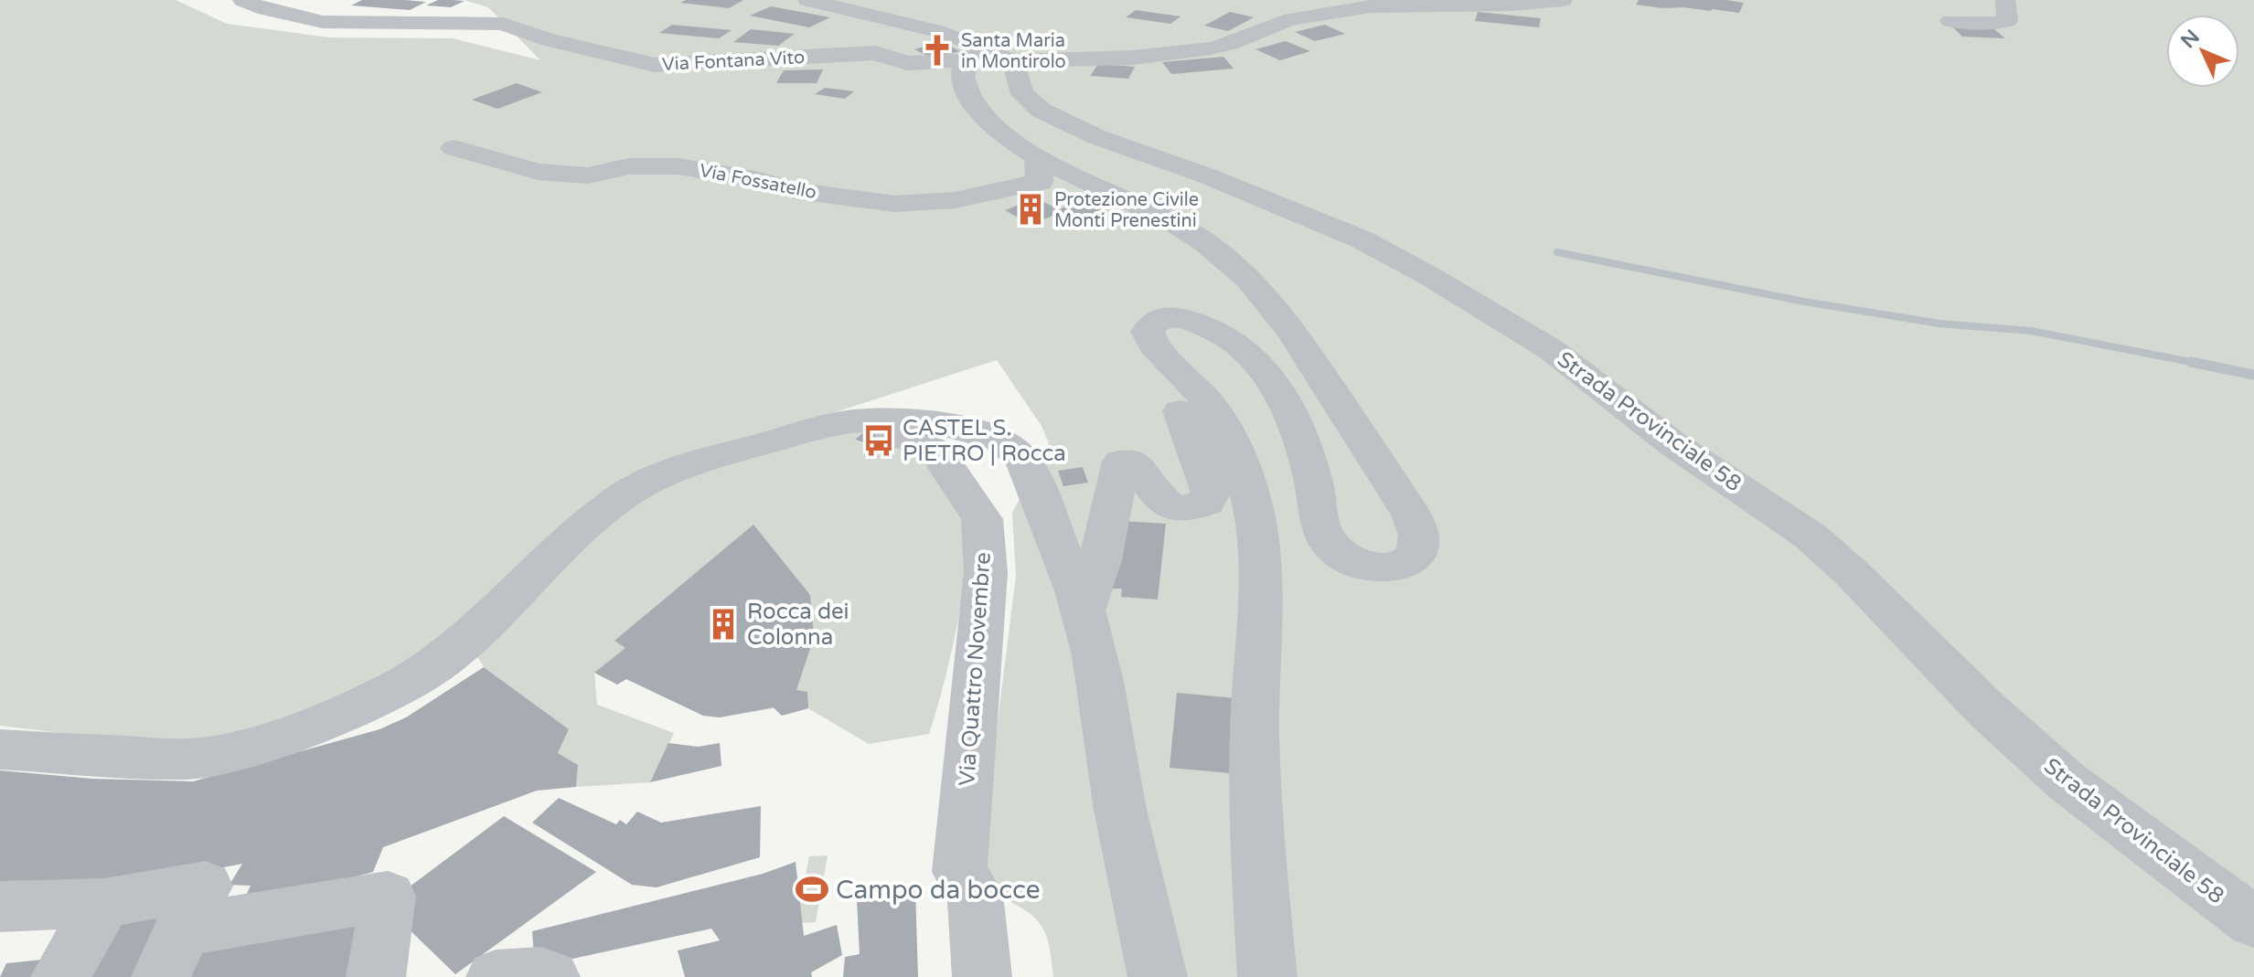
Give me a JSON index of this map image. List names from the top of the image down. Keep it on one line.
{"streets":{"street":["Via Fontana Vito","Via Fossatello","Strada Provinciale 58","Via Quattro Novembre"]},"places":{"church":["Santa Maria in Montirolo"],"building":["Protezione Civile Monti Prenestini","Rocca dei Colonna"],"bus stop":["CASTEL S. PIETRO | Rocca"],"sports":["Campo da bocce"]},"north":"top left"}
